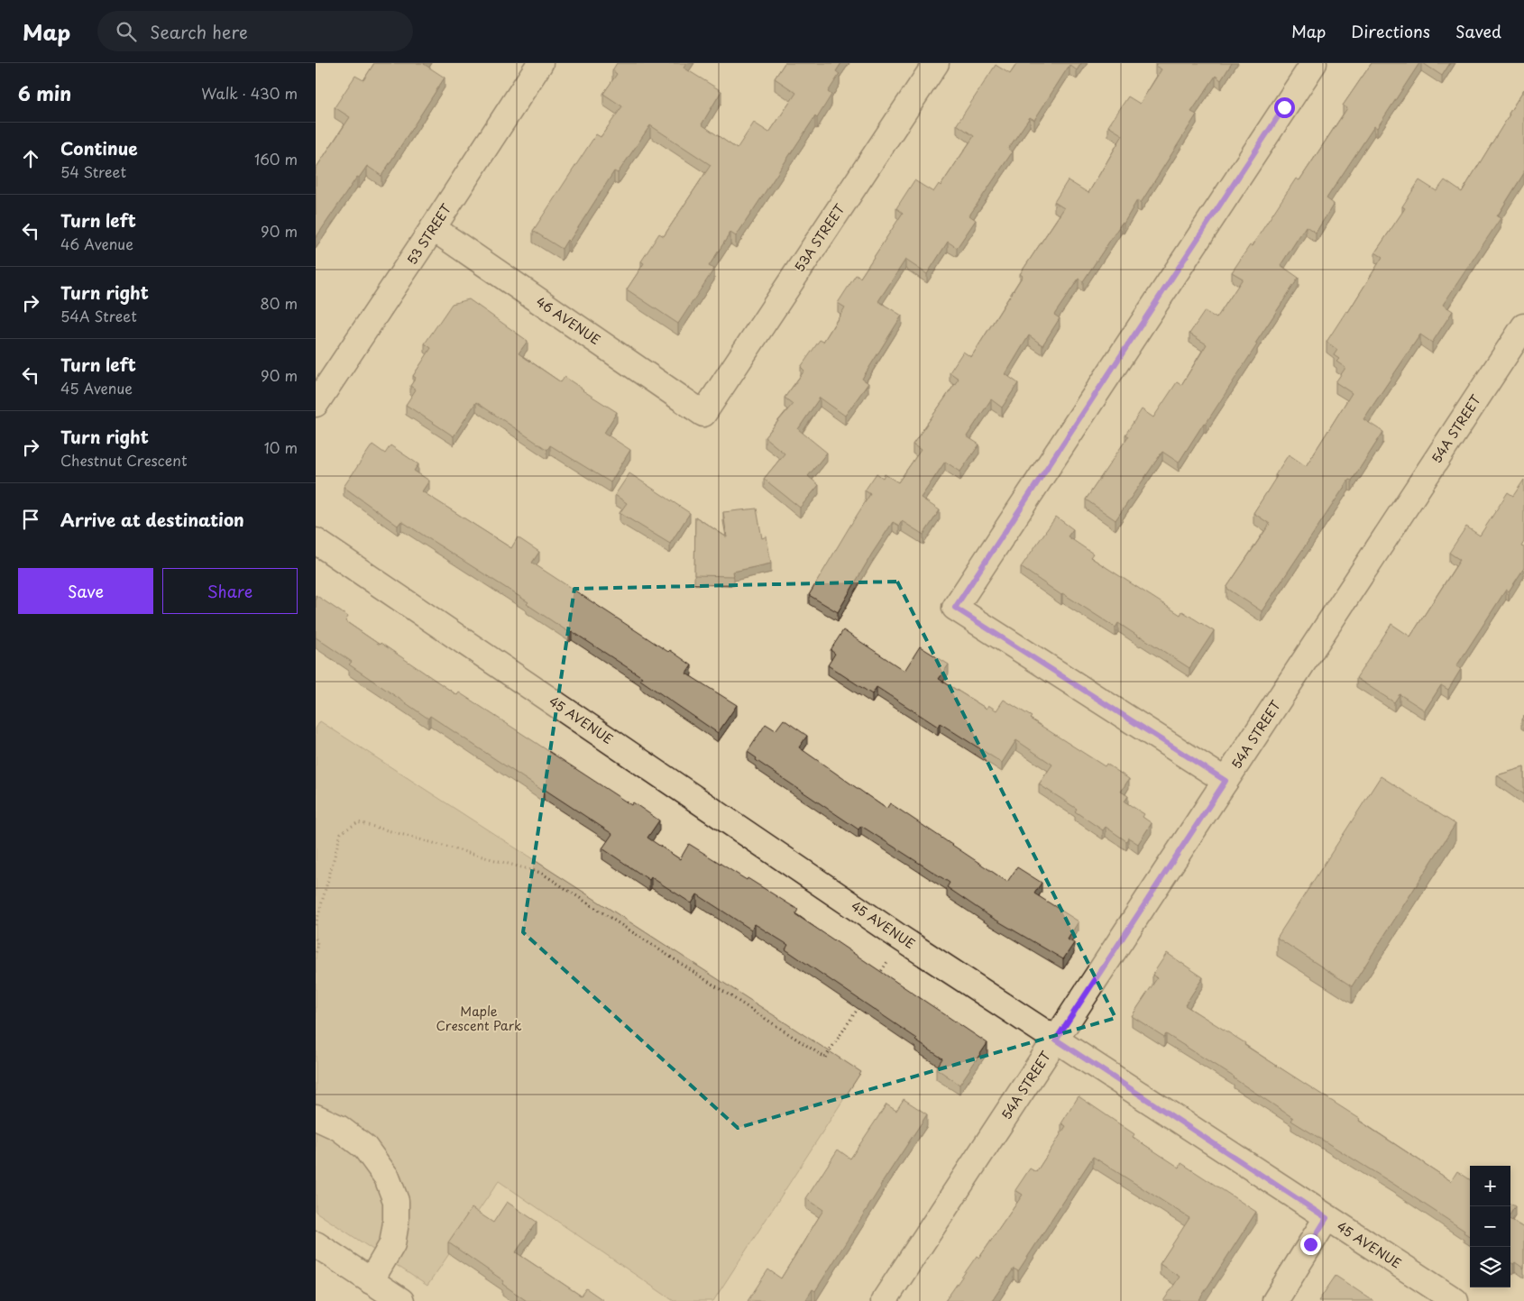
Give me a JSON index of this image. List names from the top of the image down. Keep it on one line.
{"streets":{"street":["53 STREET","53A STREET","46 AVENUE","54A STREET","45 AVENUE"]},"crossings":[["53 STREET","46 AVENUE"],["53A STREET","46 AVENUE"],["54A STREET","45 AVENUE"]],"parks":["Maple Crescent Park"],"page":{"header":"Map","search":"Search here","nav":["Map","Directions","Saved"],"heading":["6 min","Walk · 430 m"],"list":[["Continue","54 Street","160 m"],["Turn left","46 Avenue","90 m"],["Turn right","54A Street","80 m"],["Turn left","45 Avenue","90 m"],["Turn right","Chestnut Crescent","10 m"],"Arrive at destination"],"buttons":["Save","Share"],"map_buttons":["+","−"]}}
